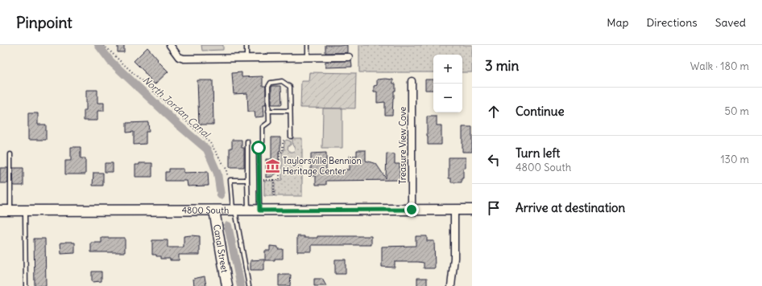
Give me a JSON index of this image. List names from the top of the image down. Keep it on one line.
{"streets":{"street":["Treasure View Cove","4800 South","Canal Street"]},"crossings":[["Treasure View Cove","4800 South"],["4800 South","Canal Street"]],"water":["North Jordan Canal"],"places":{"museum":["Taylorsville Bennion Heritage Center"]},"page":{"header":"Pinpoint","nav":["Map","Directions","Saved"],"heading":["3 min","Walk · 180 m"],"map_buttons":["+","−"],"list":[["Continue","50 m"],["Turn left","4800 South","130 m"],"Arrive at destination"]}}
